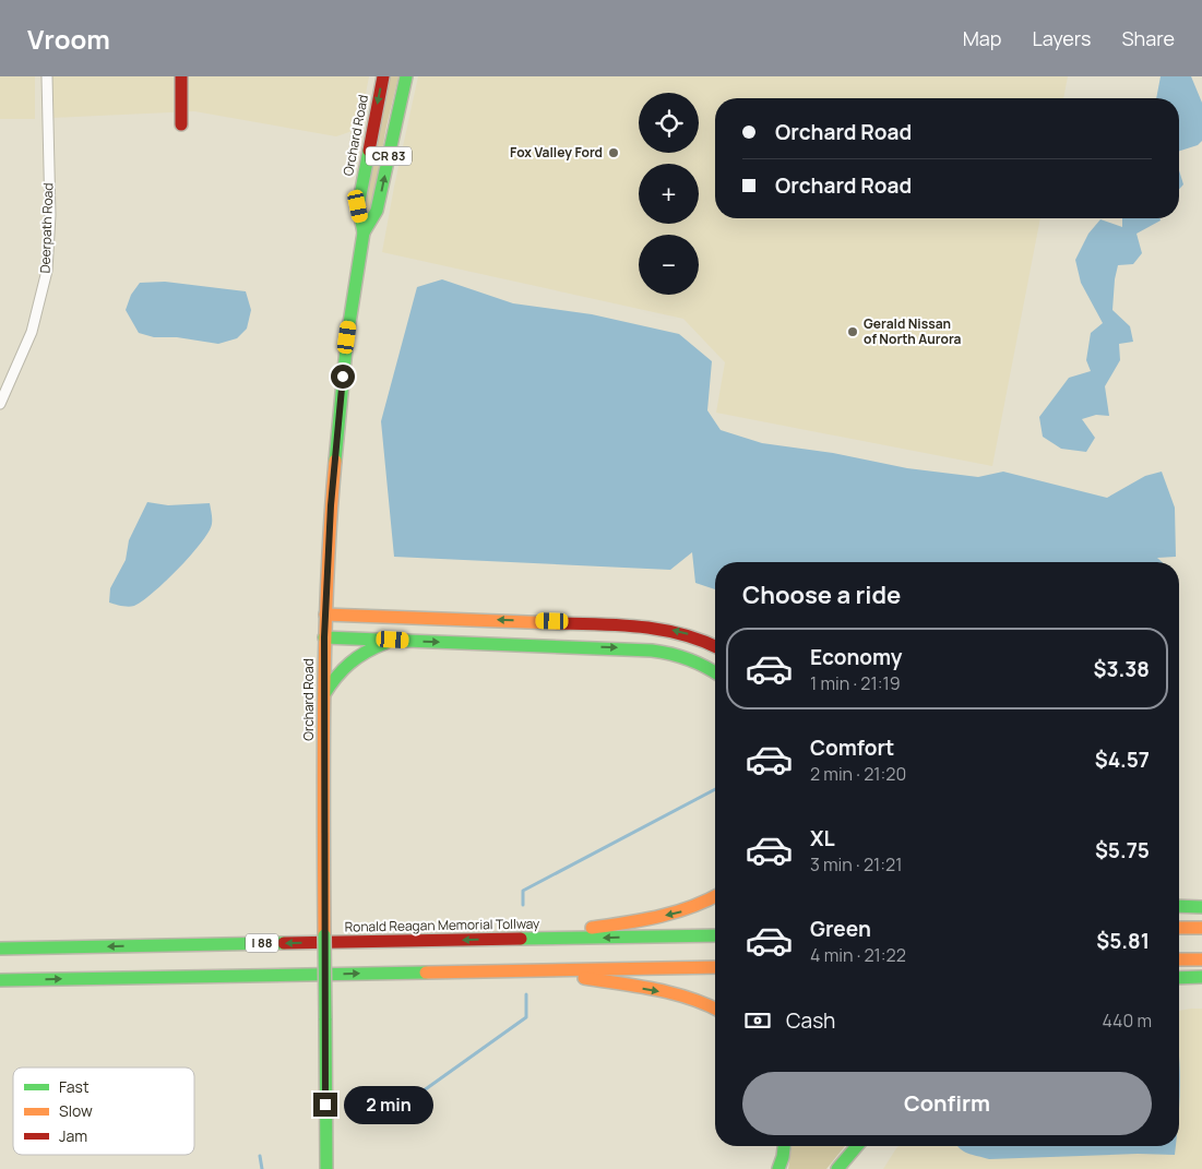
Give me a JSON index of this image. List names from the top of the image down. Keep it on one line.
{"streets":{"main road":["Orchard Road","CR 83","Ronald Reagan Memorial Tollway","I 88"],"street":["Deerpath Road"]},"places":["Fox Valley Ford","Gerald Nissan of North Aurora"],"legend":["Fast","Slow","Jam"],"page":{"header":"Vroom","nav":["Map","Layers","Share"],"map_buttons":["+","−"],"banner":["Orchard Road","Orchard Road"],"heading":"Choose a ride","list":[{"name":"Economy","note":"1 min · 21:19","value":"$3.38"},{"name":"Comfort","note":"2 min · 21:20","value":"$4.57"},{"name":"XL","note":"3 min · 21:21","value":"$5.75"},{"name":"Green","note":"4 min · 21:22","value":"$5.81"}],"pay":["Cash","440 m"],"buttons":"Confirm","bubble":"2 min"}}
